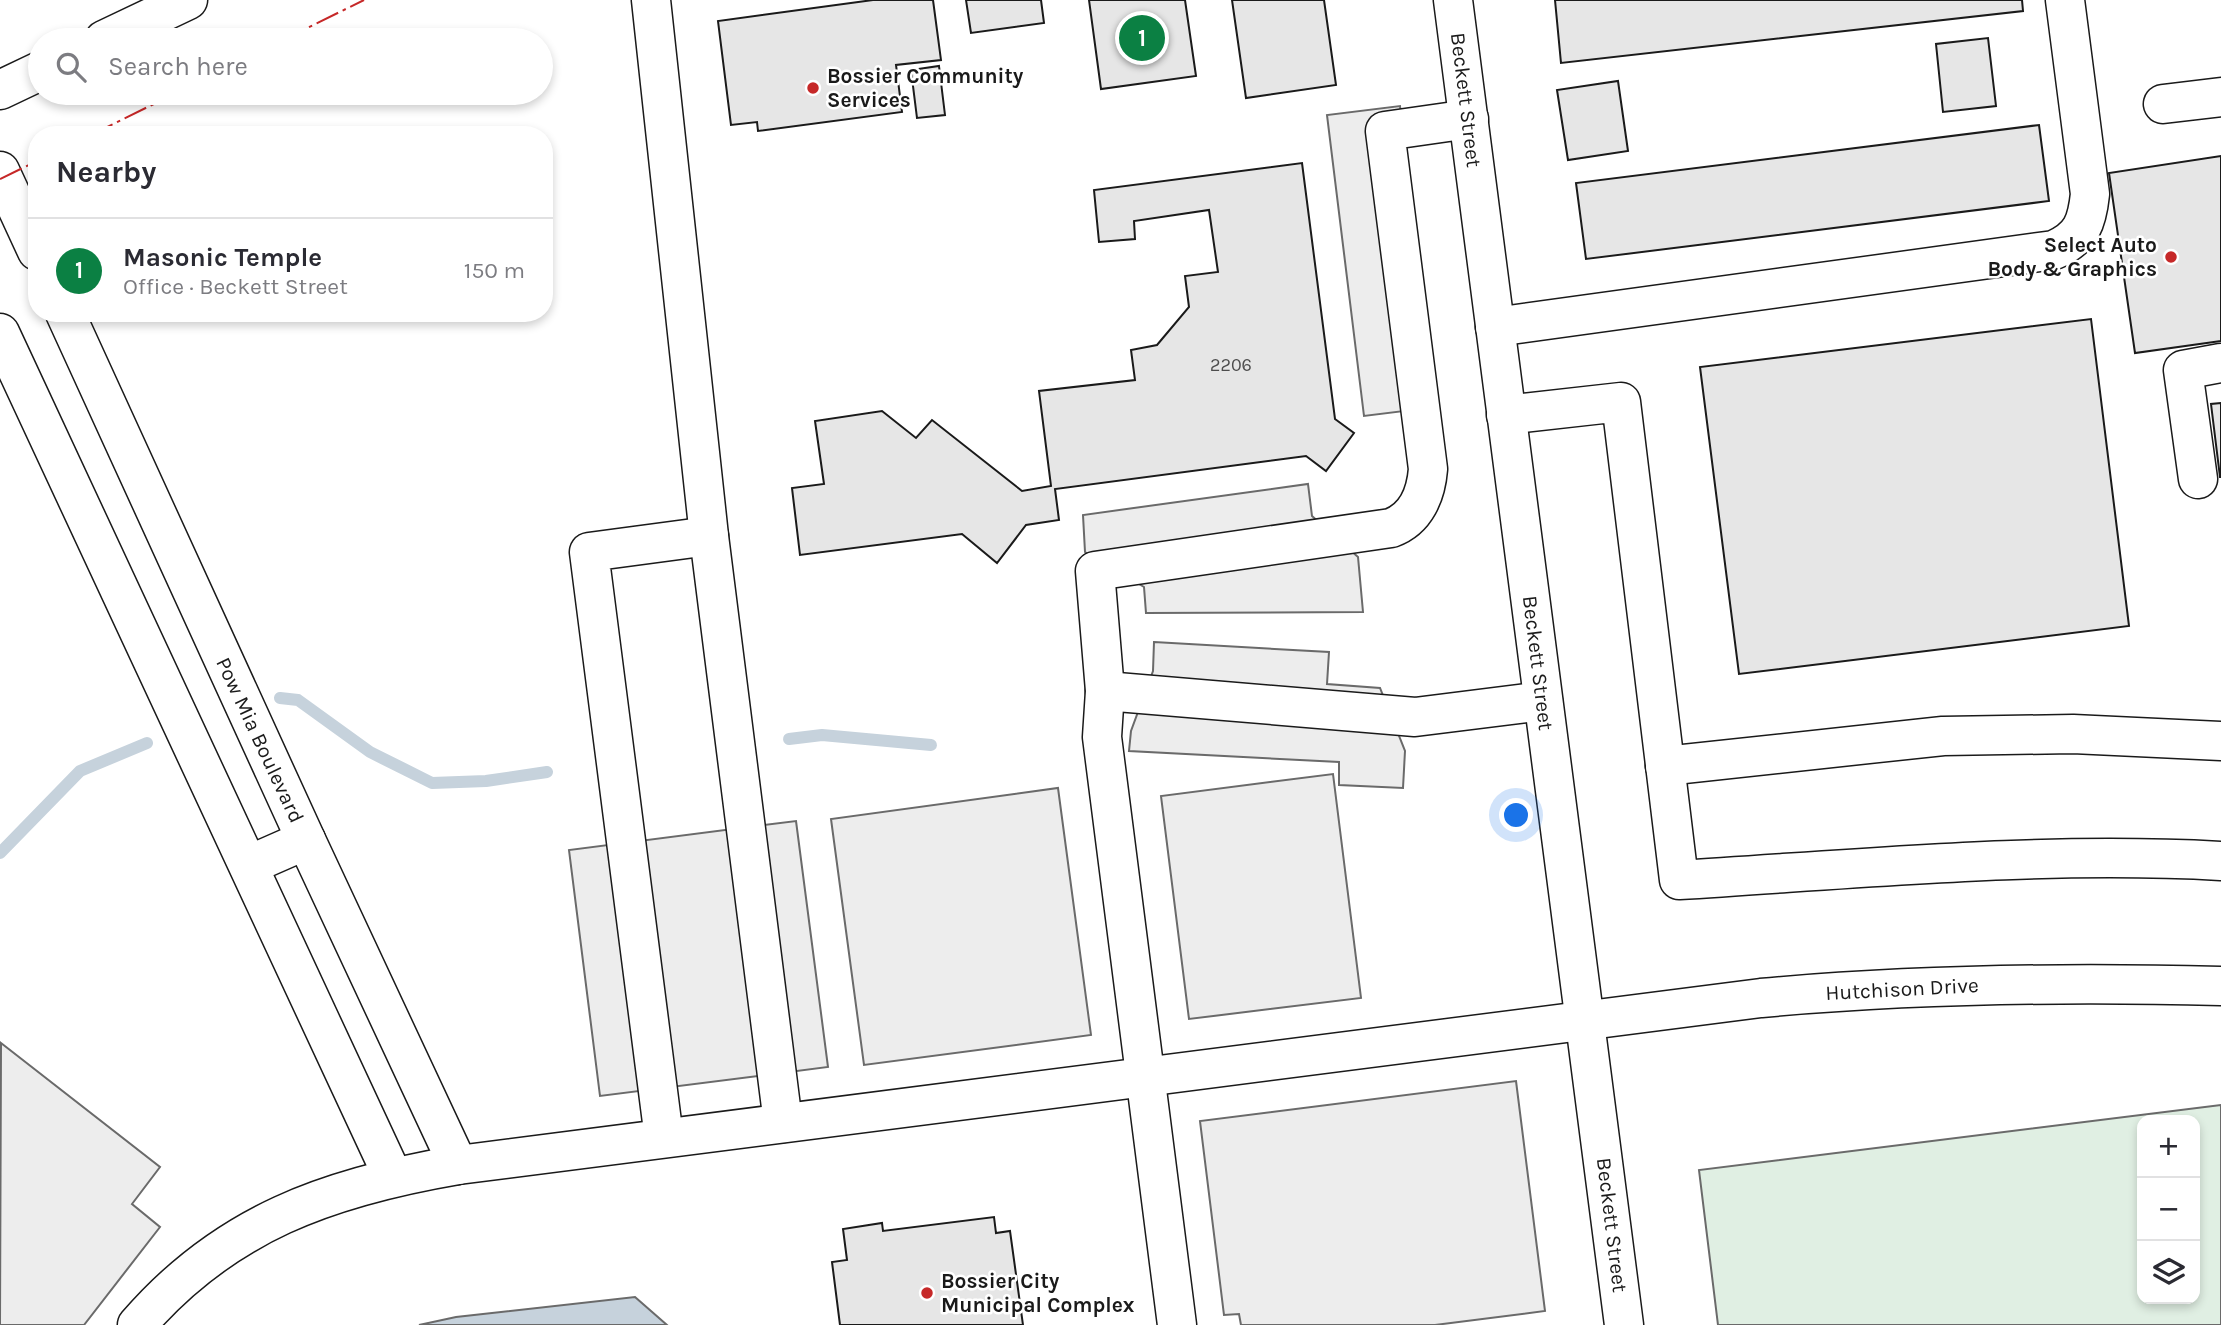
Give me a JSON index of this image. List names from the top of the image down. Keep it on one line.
{"streets":{"street":["Beckett Street","Pow Mia Boulevard","Hutchison Drive"]},"crossings":[["Beckett Street","Hutchison Drive"],["Pow Mia Boulevard","Hutchison Drive"]],"places":["Bossier Community Services","Select Auto Body & Graphics","Bossier City Municipal Complex"],"house_numbers":["2206"],"page":{"pins":"1","search":"Search here","heading":"Nearby","list":[{"mark":"1","name":"Masonic Temple","note":"Office · Beckett Street","value":"150 m"}],"map_buttons":["+","−"]}}
